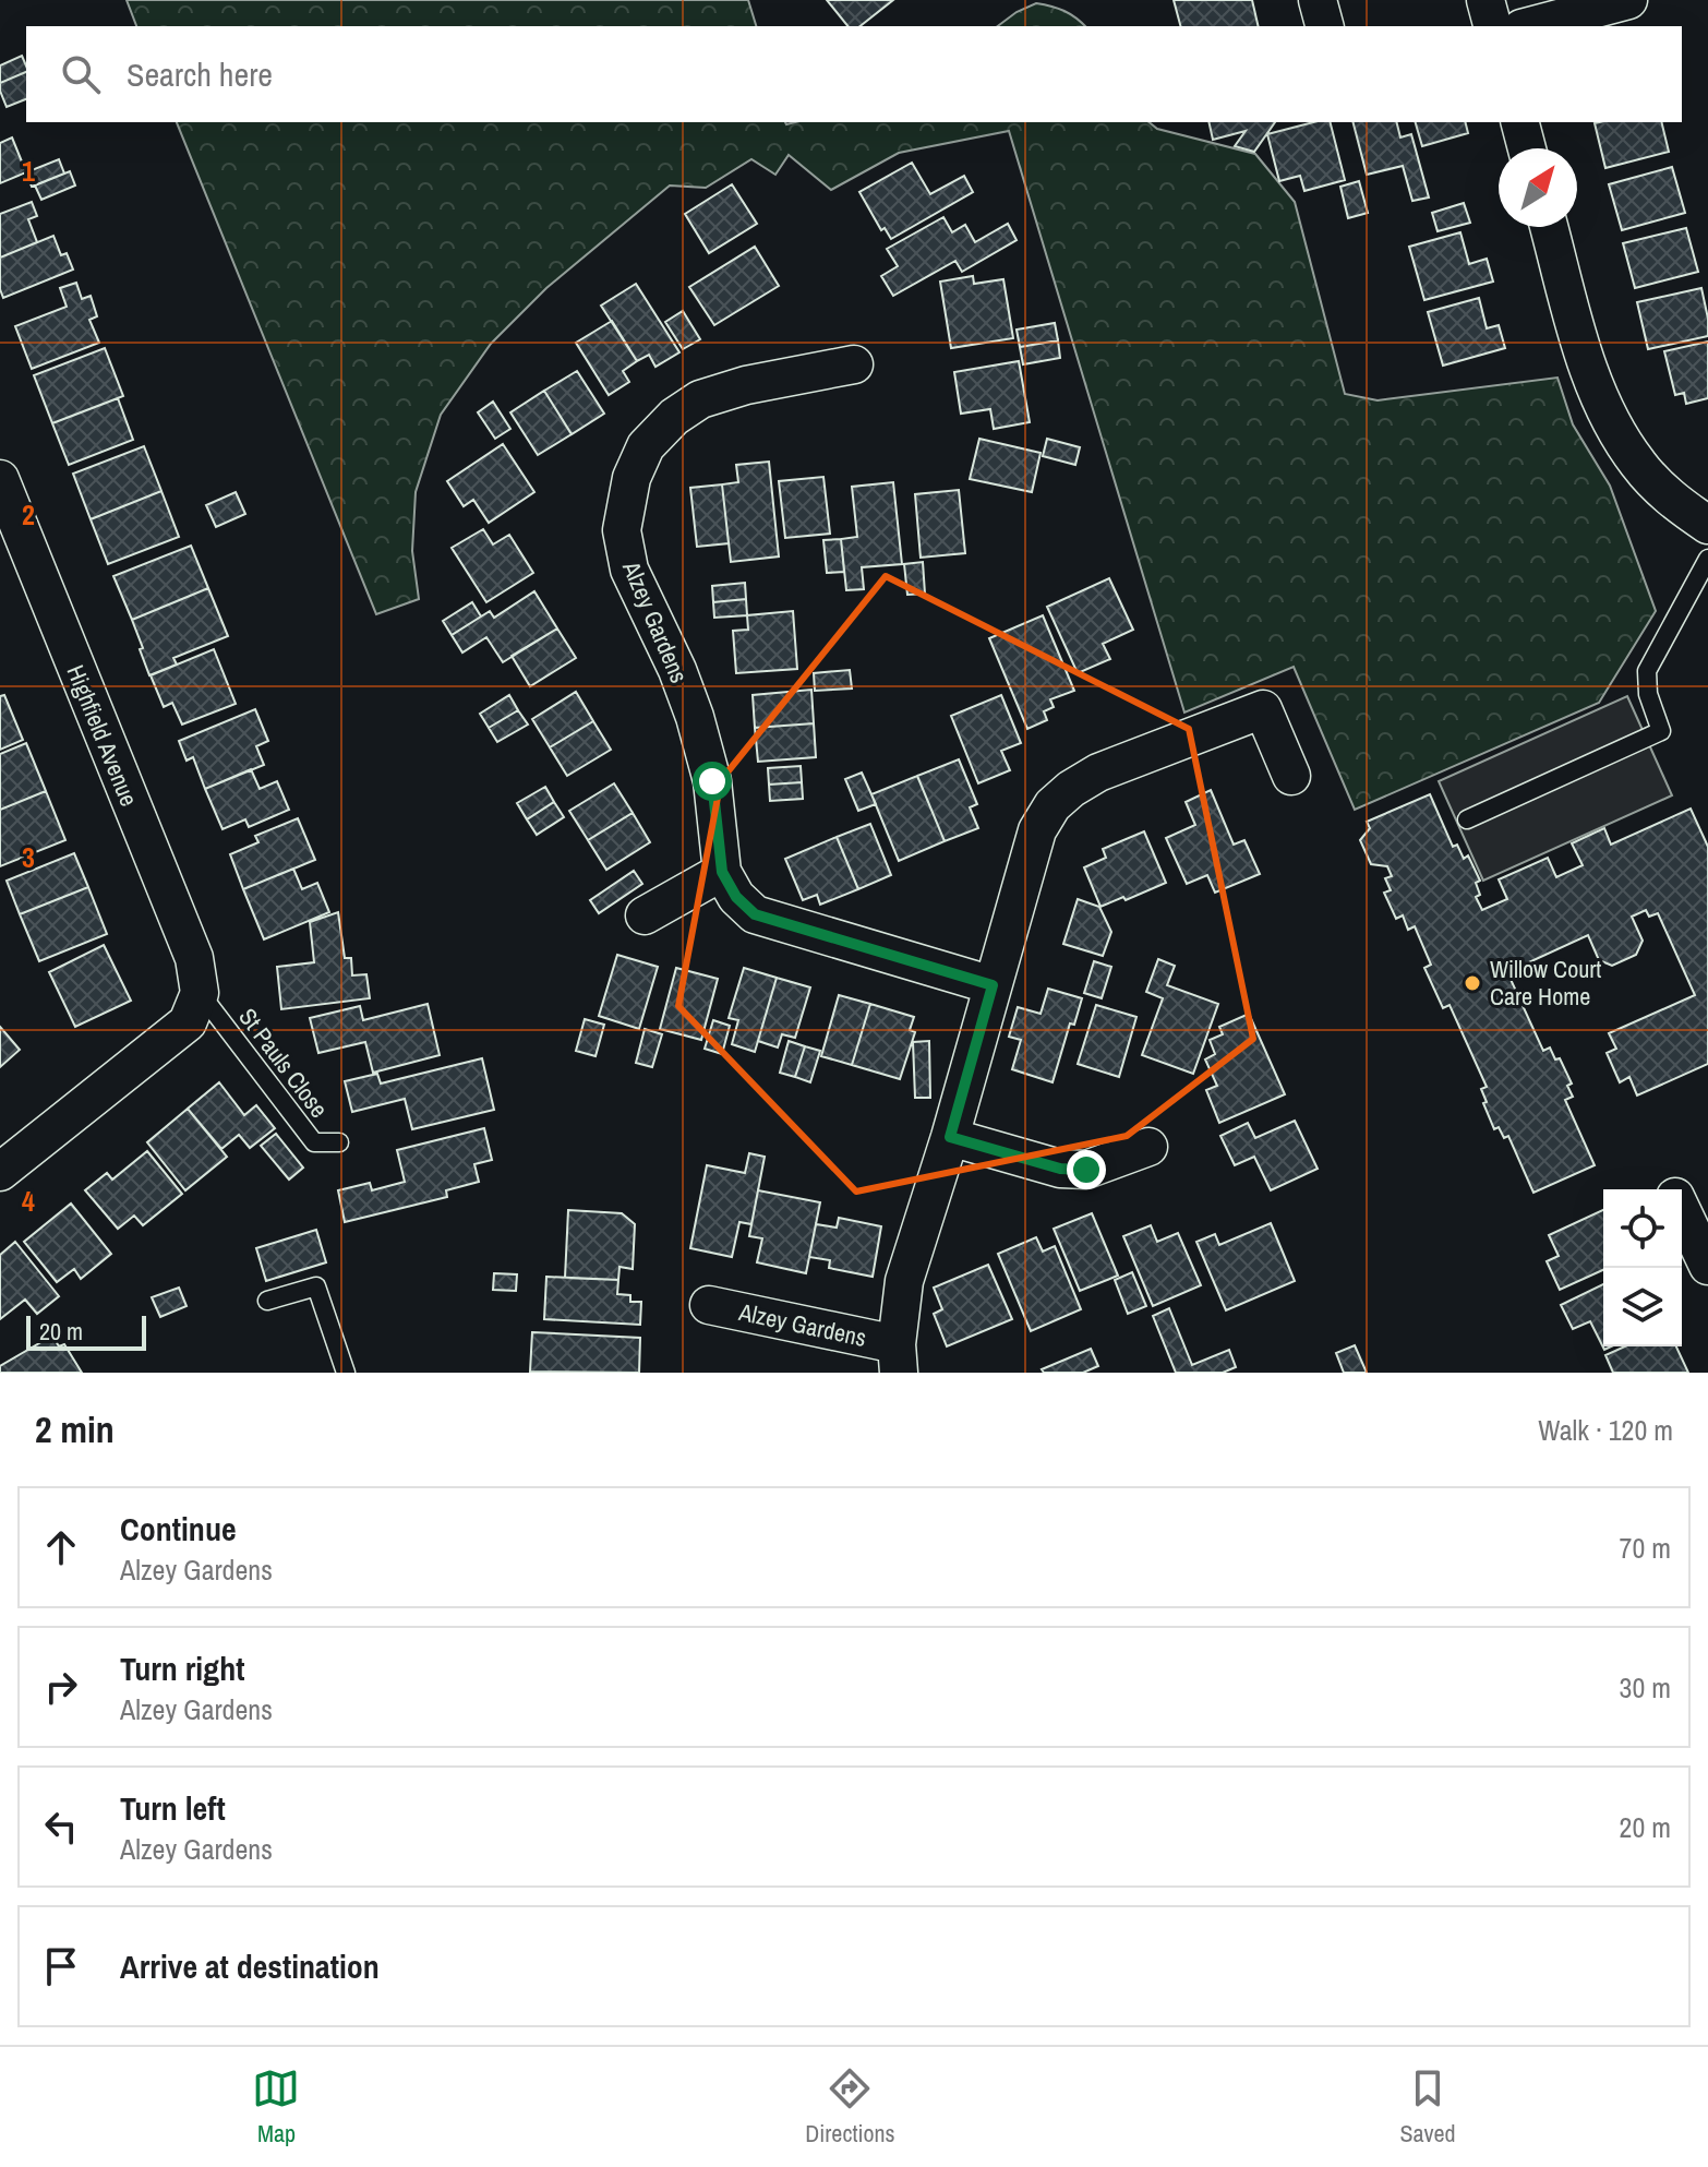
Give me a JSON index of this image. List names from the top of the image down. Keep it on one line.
{"streets":{"street":["Alzey Gardens","Highfield Avenue"],"lane":["St Pauls Close"]},"crossings":[["Highfield Avenue","St Pauls Close"]],"places":["Willow Court Care Home"],"scale_bar":"20 m","north":"top right","page":{"search":"Search here","scale":"20 m","heading":["2 min","Walk · 120 m"],"list":[["Continue","Alzey Gardens","70 m"],["Turn right","Alzey Gardens","30 m"],["Turn left","Alzey Gardens","20 m"],"Arrive at destination"],"nav":["Map","Directions","Saved"]},"grid":{"rows":["1","2","3","4"]}}
